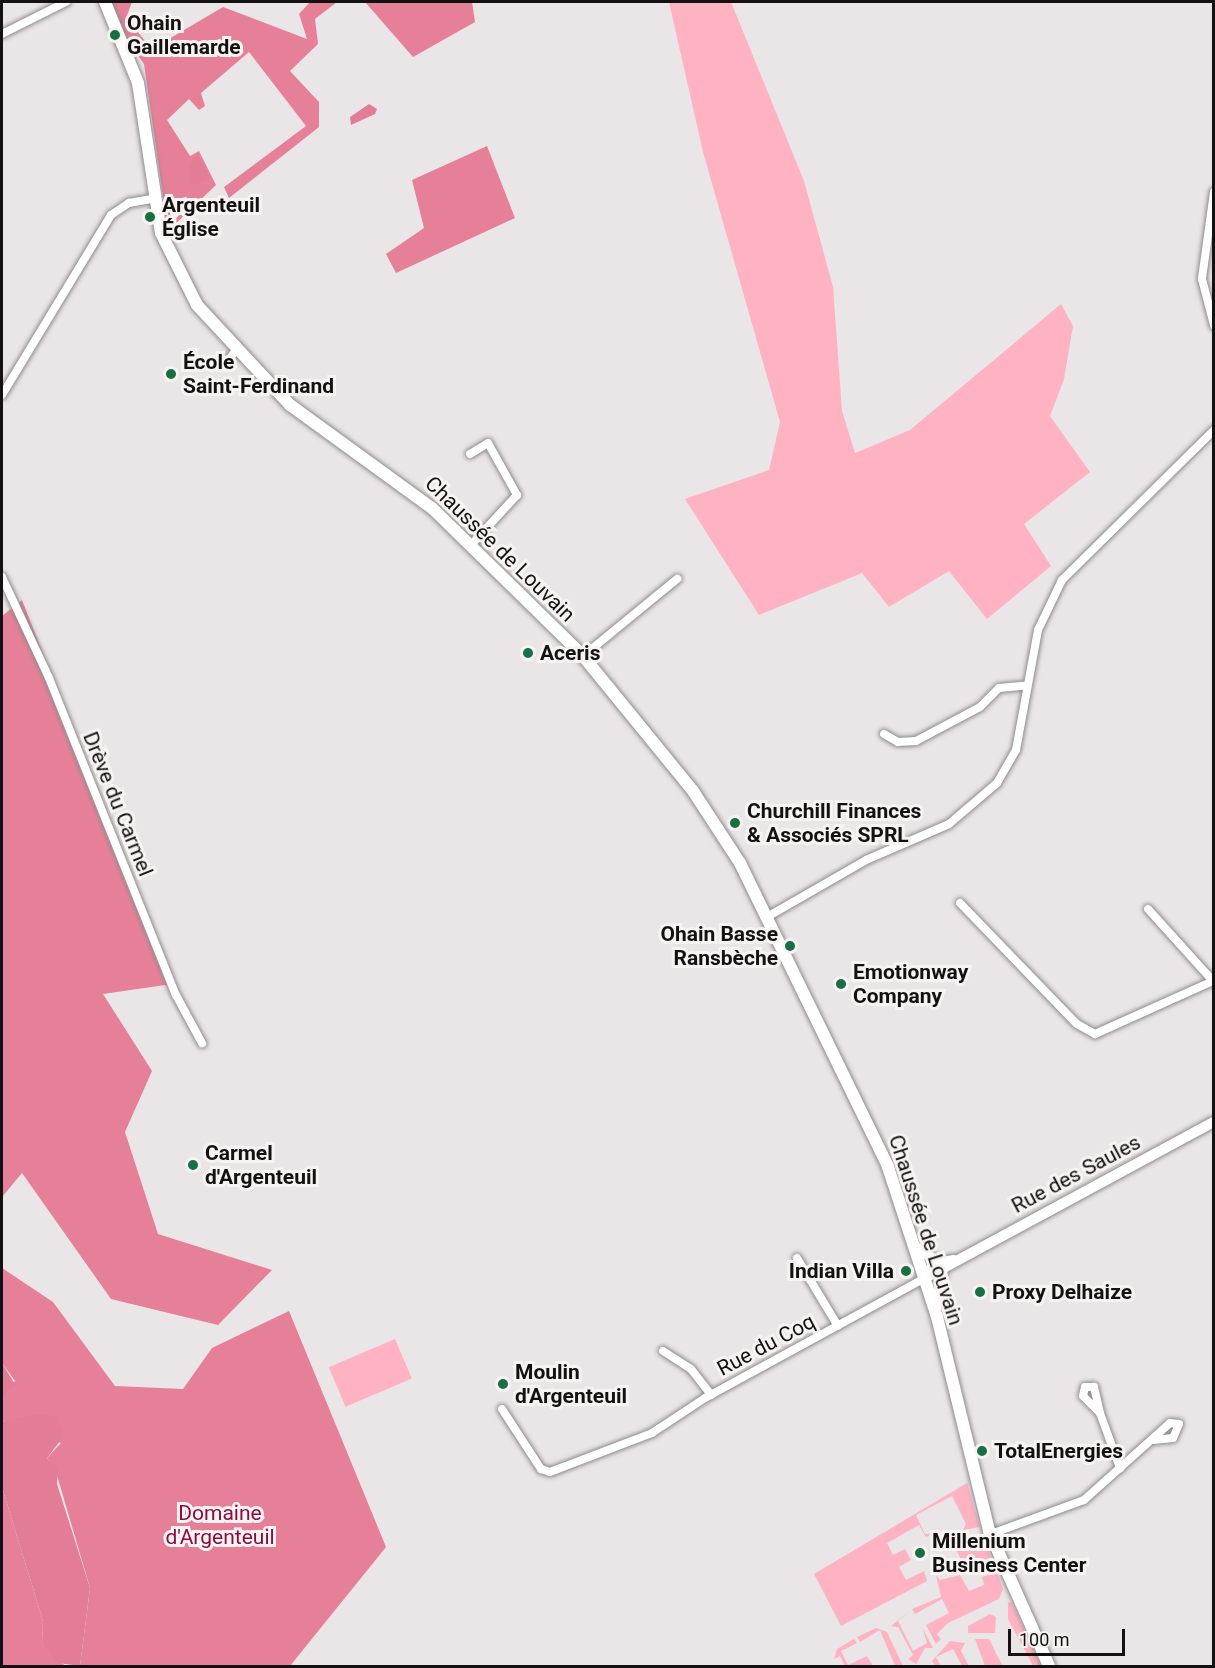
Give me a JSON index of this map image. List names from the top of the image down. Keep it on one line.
{"streets":{"main road":["Chaussée de Louvain"],"street":["Drève du Carmel","Rue des Saules","Rue du Coq"]},"crossings":[["Chaussée de Louvain","Rue des Saules"],["Chaussée de Louvain","Rue du Coq"],["Rue des Saules","Rue du Coq"]],"parks":["Domaine d'Argenteuil"],"places":["Ohain Gaillemarde","Argenteuil Église","École Saint-Ferdinand","Aceris","Churchill Finances & Associés SPRL","Ohain Basse Ransbèche","Emotionway Company","Carmel d'Argenteuil","Indian Villa","Proxy Delhaize","Moulin d'Argenteuil","TotalEnergies","Millenium Business Center"],"scale_bar":"100 m"}
